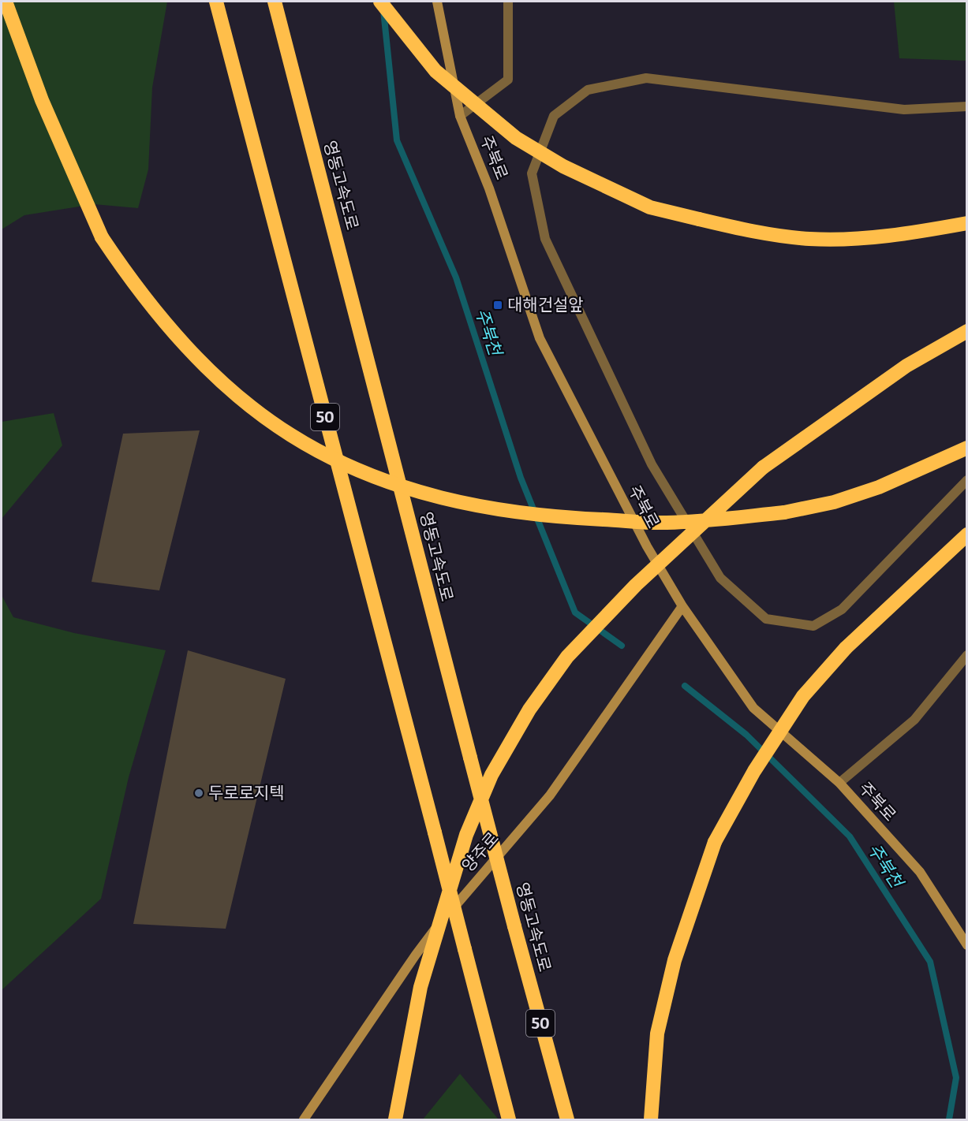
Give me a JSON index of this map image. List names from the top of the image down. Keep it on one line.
{"streets":{"highway":["영동고속도로","50"],"street":["주북로","양주로"]},"crossings":[["주북로","양주로"]],"water":["주북천"],"places":{"transit":["대해건설앞"],"other":["두로로지텍"]}}
